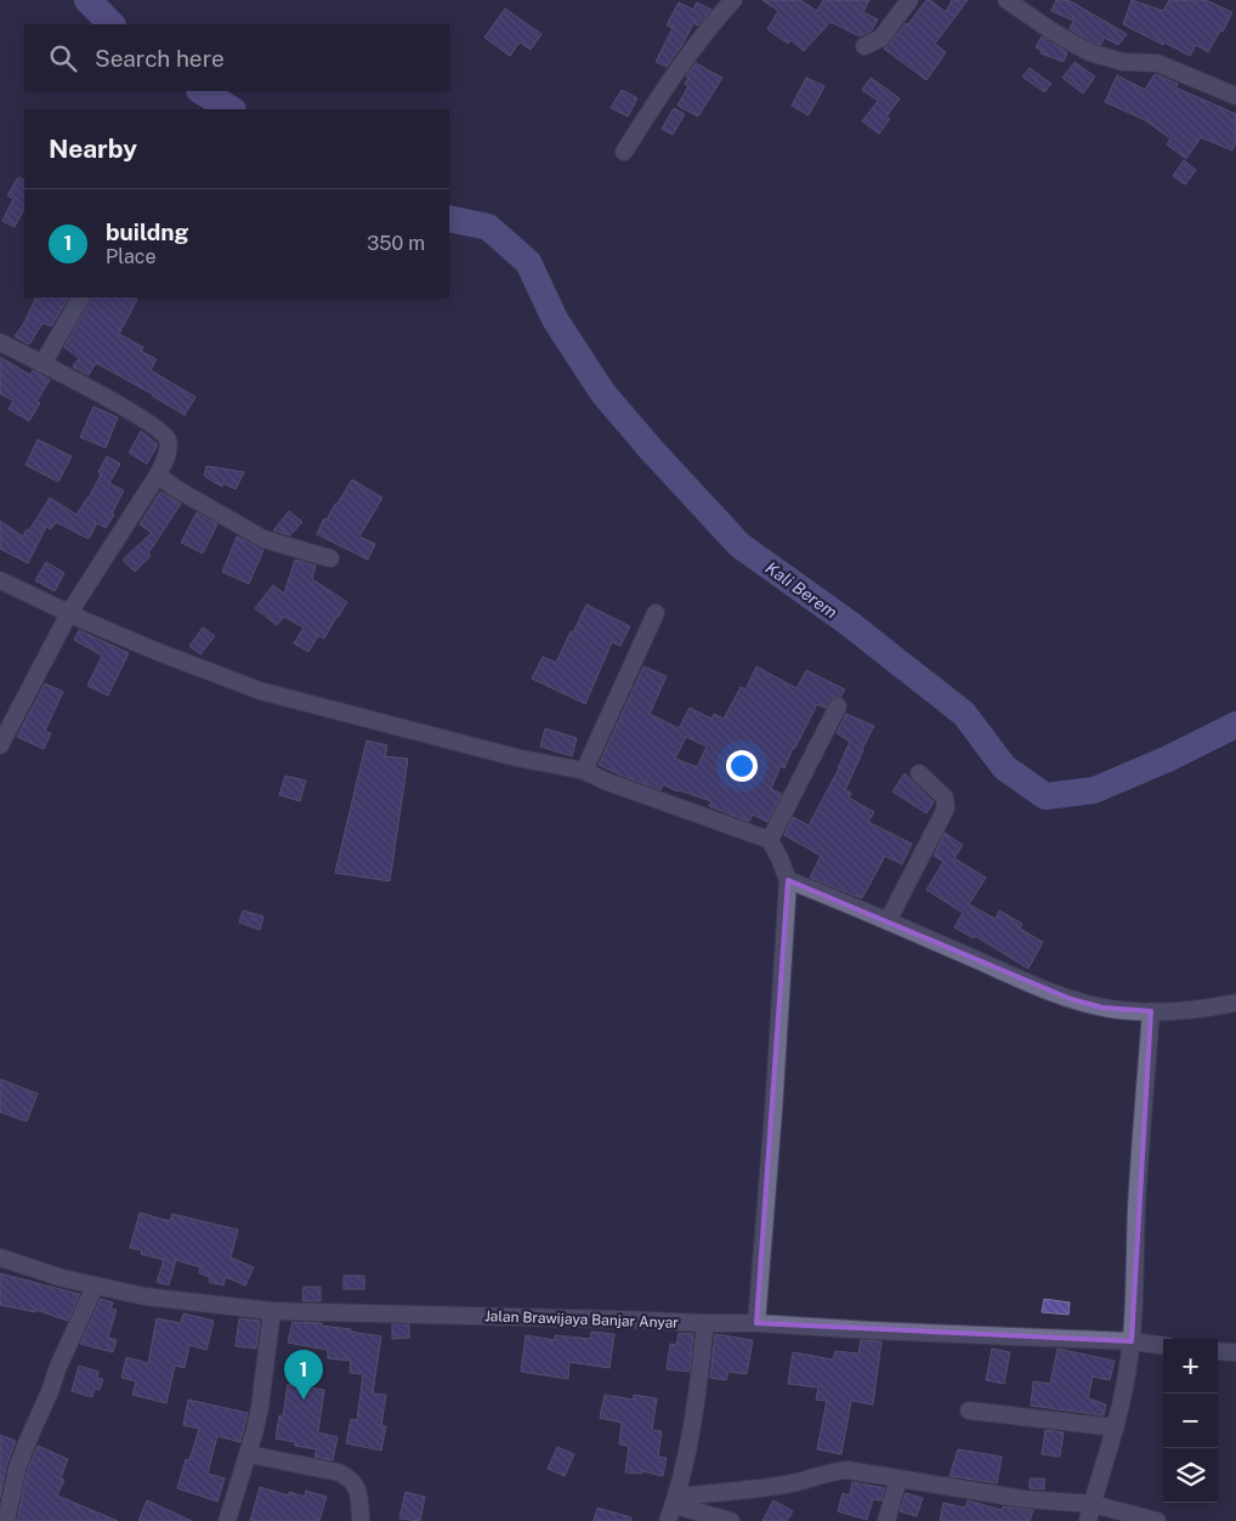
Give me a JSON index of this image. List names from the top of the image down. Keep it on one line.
{"streets":{"street":["Jalan Brawijaya Banjar Anyar"]},"water":["Kali Berem"],"page":{"search":"Search here","heading":"Nearby","list":[{"mark":"1","name":"buildng","note":"Place","value":"350 m"}],"map_buttons":["+","−"],"pins":"1"}}
